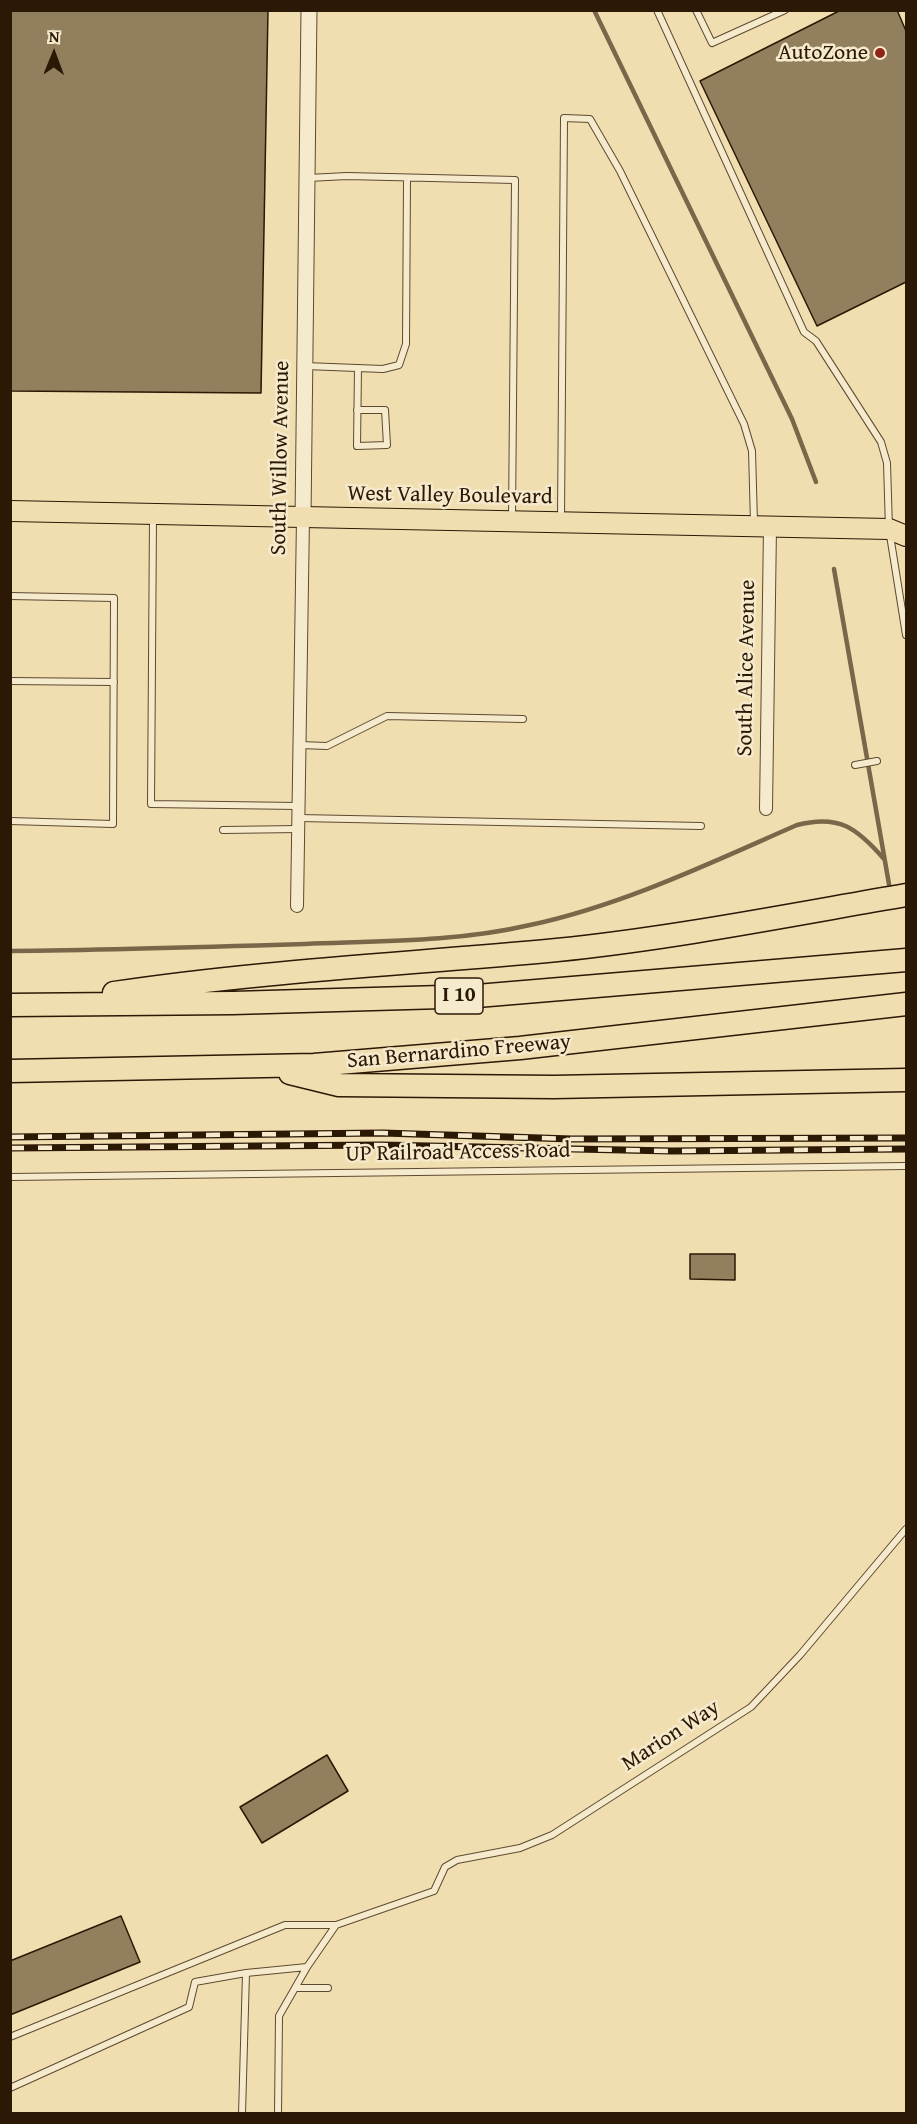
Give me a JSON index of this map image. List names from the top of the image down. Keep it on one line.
{"streets":{"highway":["I 10","San Bernardino Freeway"],"main road":["West Valley Boulevard"],"street":["South Willow Avenue","South Alice Avenue"],"lane":["UP Railroad Access Road","Marion Way"]},"crossings":[["South Willow Avenue","West Valley Boulevard"],["West Valley Boulevard","South Alice Avenue"]],"places":["AutoZone"],"north":"top"}
